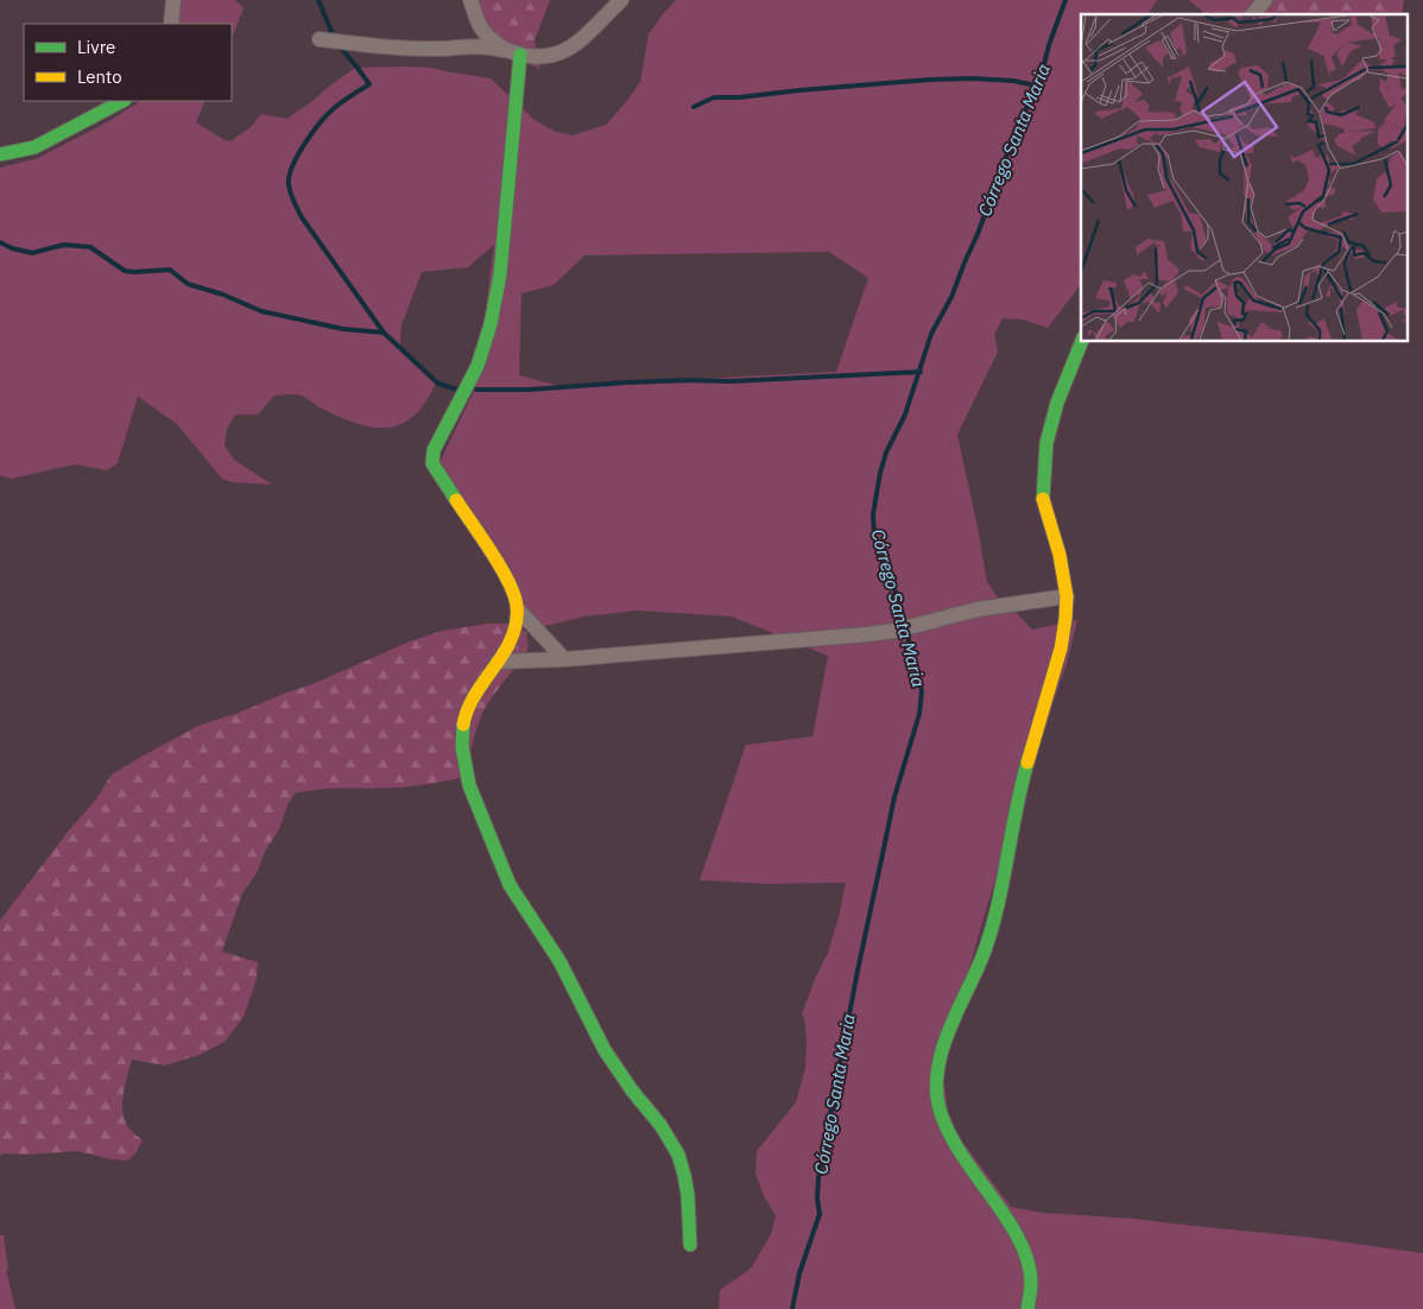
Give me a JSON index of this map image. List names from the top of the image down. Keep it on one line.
{"water":["Córrego Santa Maria"],"legend":["Livre","Lento"]}
